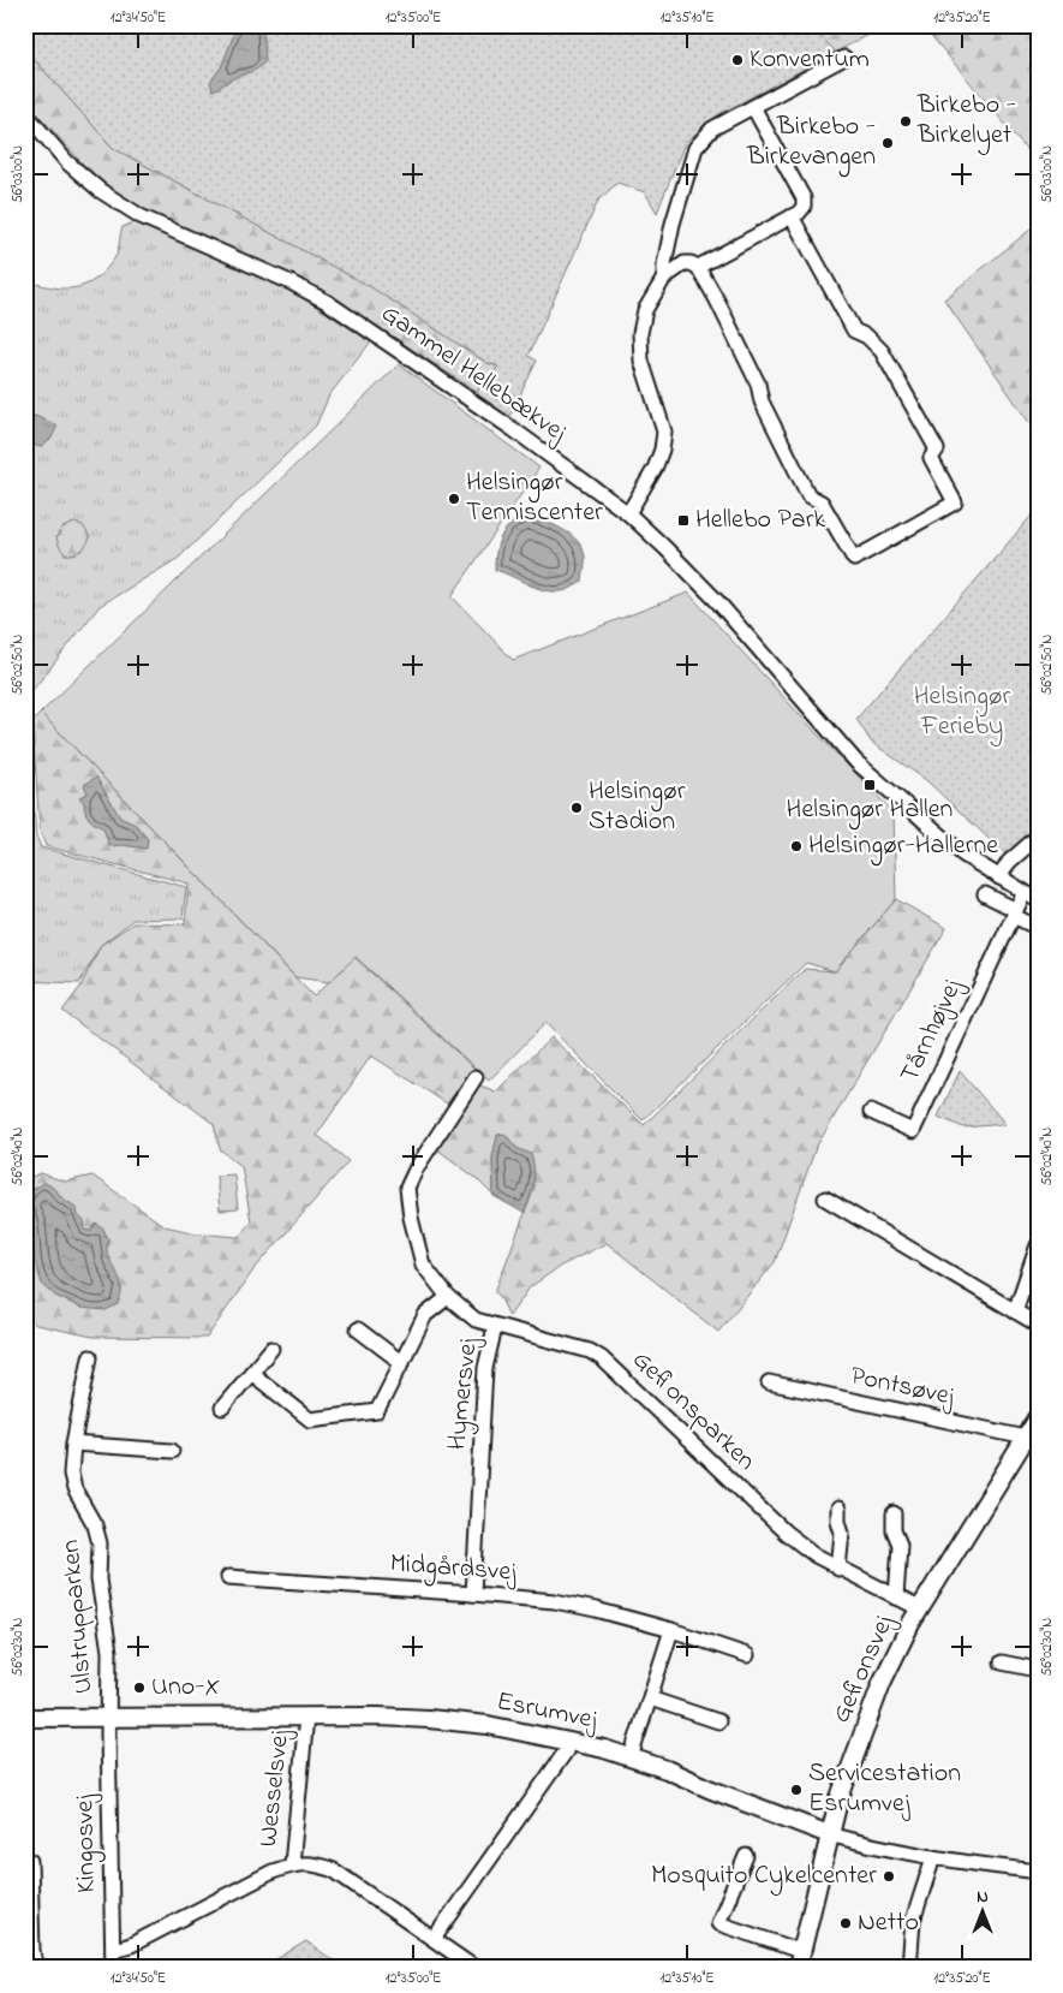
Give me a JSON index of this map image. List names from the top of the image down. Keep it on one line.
{"streets":{"main road":["Gefionsvej","Esrumvej"],"street":["Gammel Hellebækvej","Tårnhøjvej","Pontsøvej","Hymersvej","Gefionsparken","Midgårdsvej","Ulstrupparken","Wesselsvej","Kingosvej"]},"crossings":[["Gammel Hellebækvej","Tårnhøjvej"],["Pontsøvej","Gefionsvej"],["Hymersvej","Gefionsparken"],["Hymersvej","Midgårdsvej"],["Gefionsparken","Gefionsvej"],["Ulstrupparken","Esrumvej"],["Ulstrupparken","Kingosvej"],["Gefionsvej","Esrumvej"],["Esrumvej","Wesselsvej"],["Esrumvej","Kingosvej"]],"parks":["Helsingør Ferieby"],"places":{"other":["Konventum","Birkebo - Birkelyet","Birkebo - Birkevangen","Helsingør Tenniscenter","Helsingør Stadion","Helsingør-Hallerne","Uno-X","Servicestation Esrumvej","Mosquito Cykelcenter","Netto"],"transit":["Hellebo Park","Helsingør Hallen"]},"north":"top","coordinates":["12°34'50\"E","12°35'00\"E","12°35'10\"E","12°35'20\"E","56°03'00\"N","56°02'50\"N","56°02'40\"N","56°02'30\"N"]}
